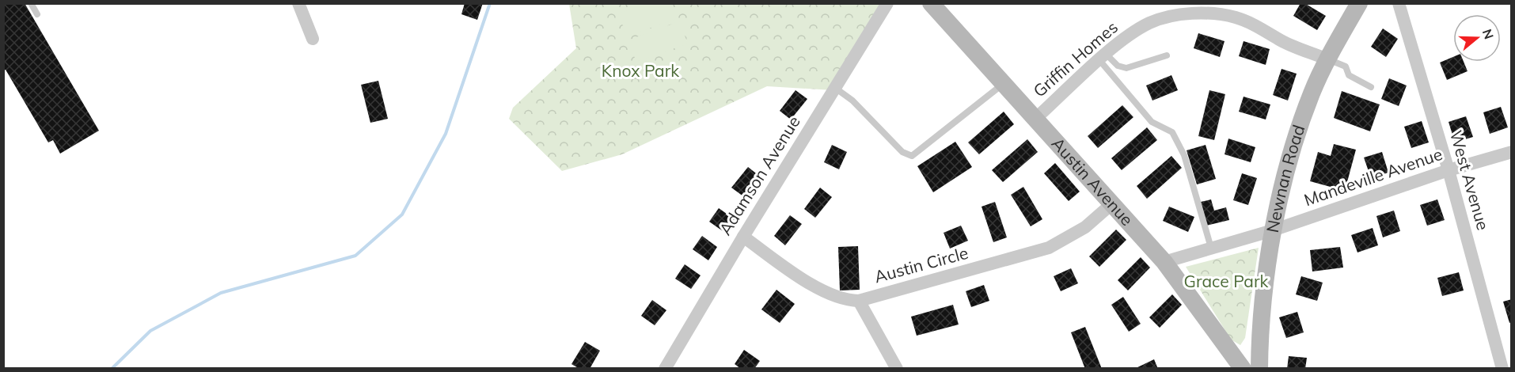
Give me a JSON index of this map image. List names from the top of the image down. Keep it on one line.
{"streets":{"street":["Griffin Homes","Adamson Avenue","Mandeville Avenue","Newnan Road","West Avenue","Austin Avenue","Austin Circle"]},"crossings":[["Griffin Homes","Newnan Road"],["Griffin Homes","Austin Avenue"],["Adamson Avenue","Austin Circle"],["Mandeville Avenue","Newnan Road"],["Mandeville Avenue","West Avenue"],["Mandeville Avenue","Austin Avenue"],["Austin Avenue","Austin Circle"]],"parks":["Knox Park","Grace Park"],"north":"right"}
